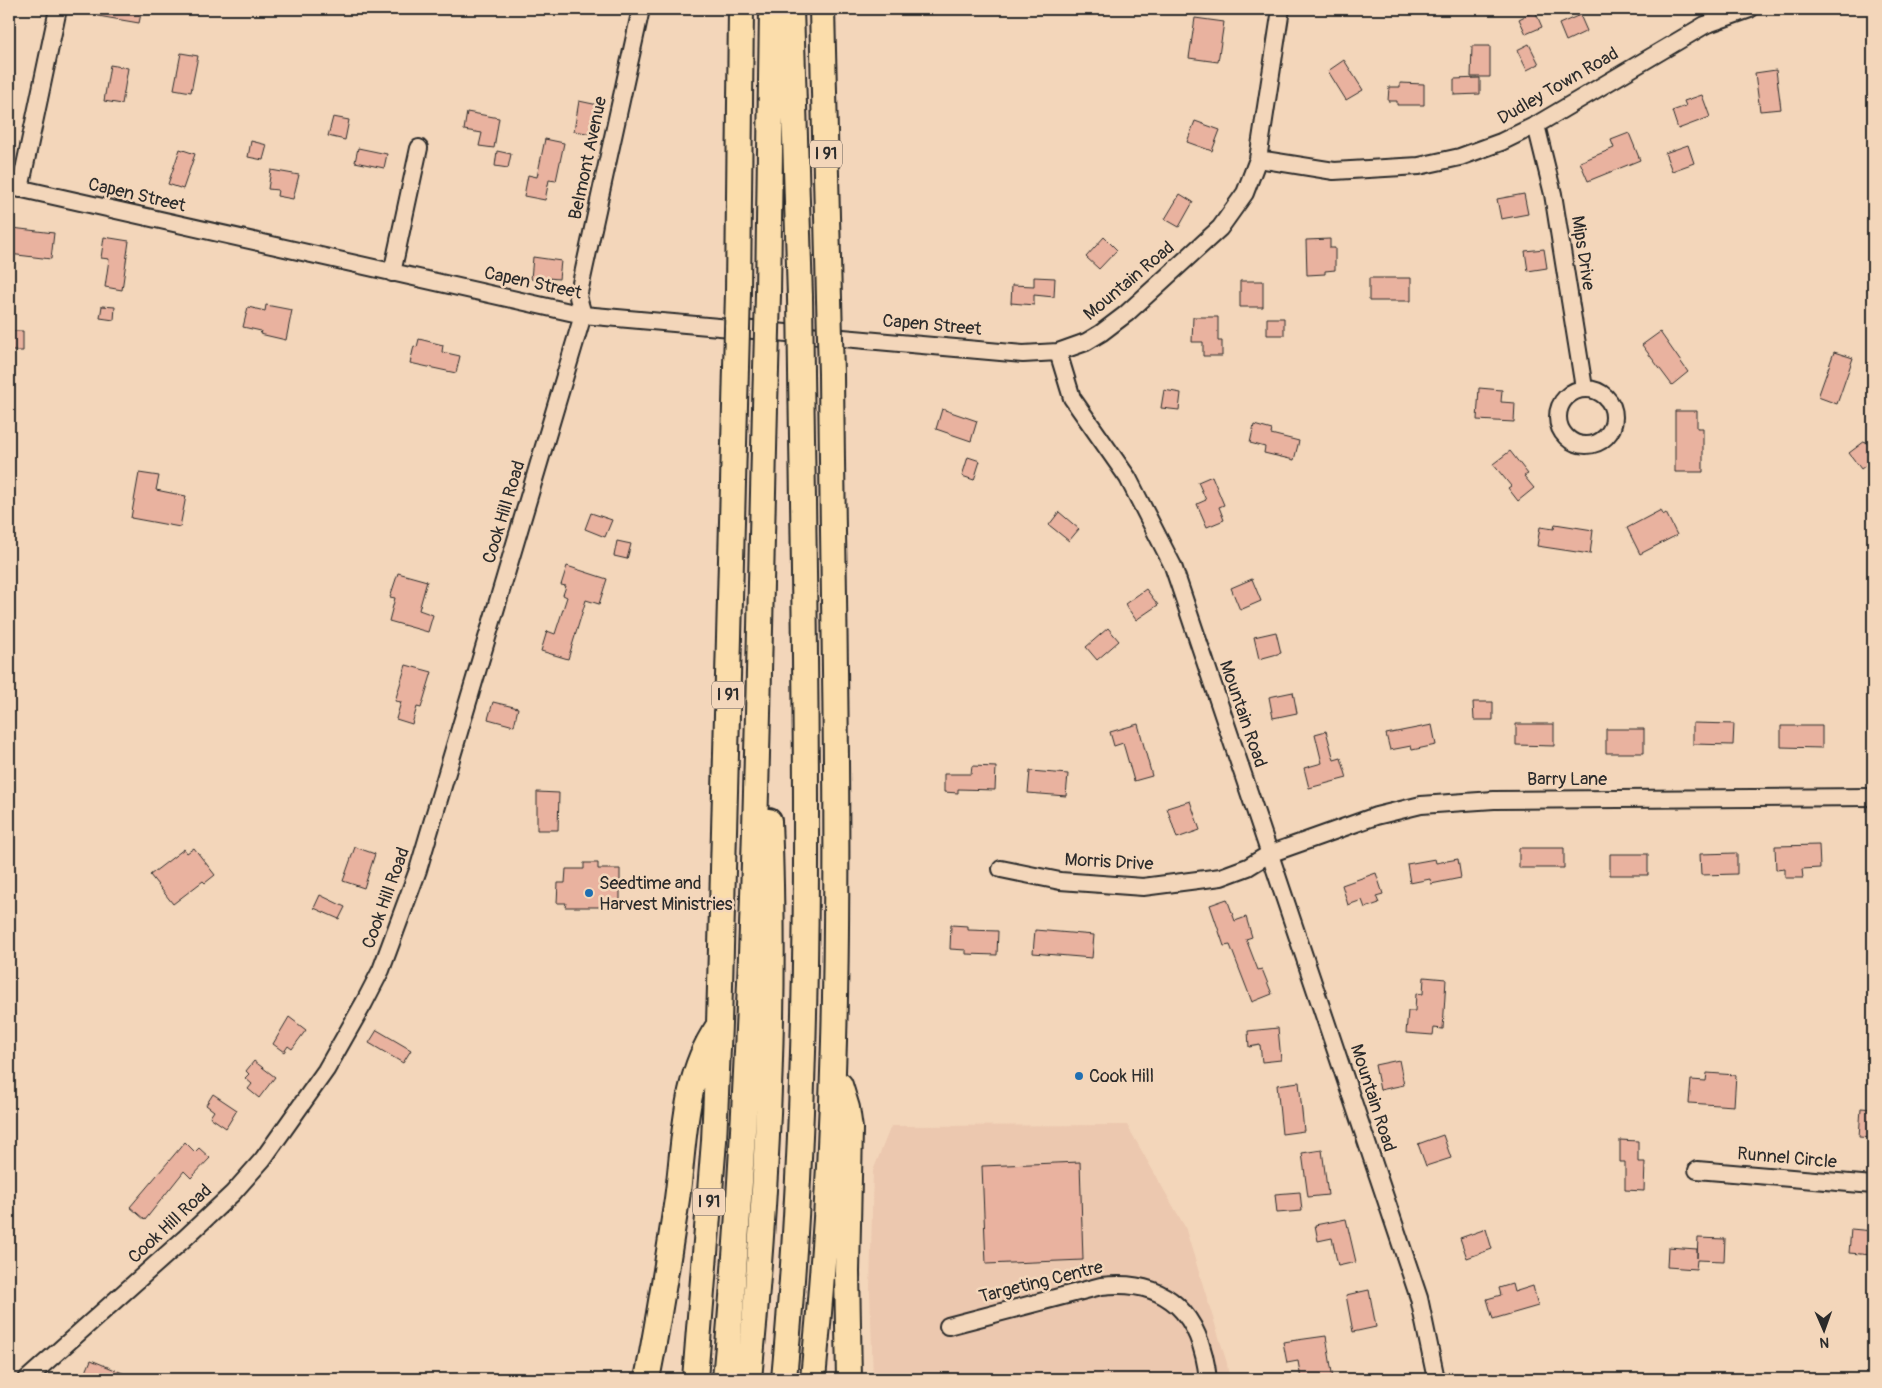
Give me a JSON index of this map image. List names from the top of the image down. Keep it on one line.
{"streets":{"highway":["I 91"],"street":["Dudley Town Road","Belmont Avenue","Capen Street","Mips Drive","Mountain Road","Cook Hill Road","Barry Lane","Morris Drive","Runnel Circle","Targeting Centre"]},"crossings":[["Dudley Town Road","Mips Drive"],["Dudley Town Road","Mountain Road"],["Belmont Avenue","Capen Street"],["Belmont Avenue","Cook Hill Road"],["Capen Street","Mountain Road"],["Capen Street","Cook Hill Road"],["Mountain Road","Barry Lane"],["Mountain Road","Morris Drive"],["Barry Lane","Morris Drive"]],"places":["Seedtime and Harvest Ministries","Cook Hill"],"north":"bottom"}
